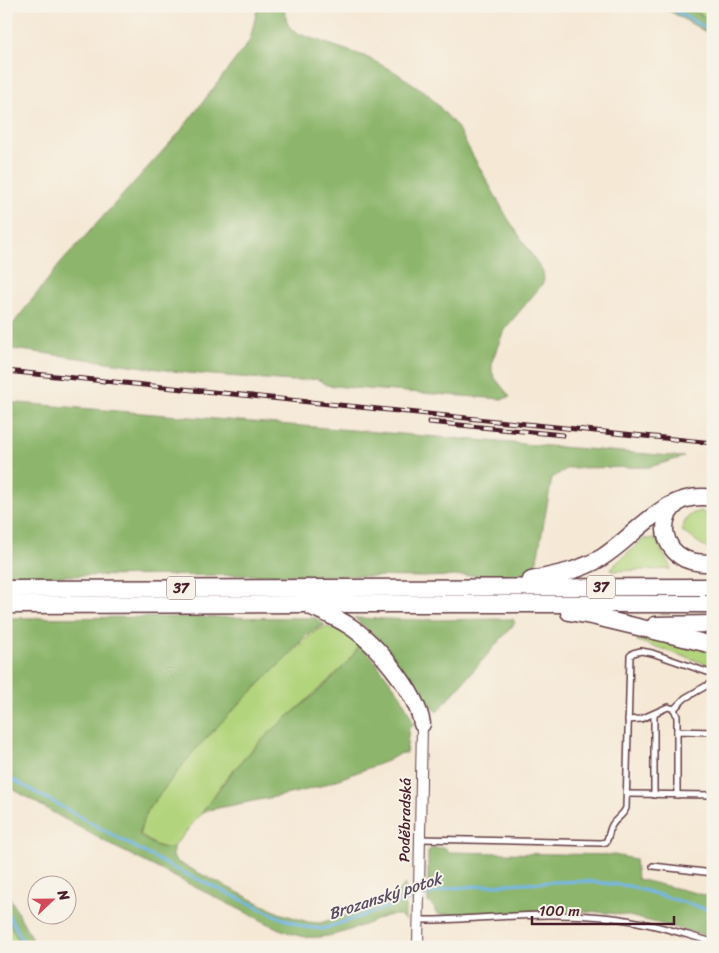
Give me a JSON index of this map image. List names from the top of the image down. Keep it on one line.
{"streets":{"main road":["37"],"street":["Poděbradská"]},"water":["Brozanský potok"],"scale_bar":"100 m","north":"right"}
